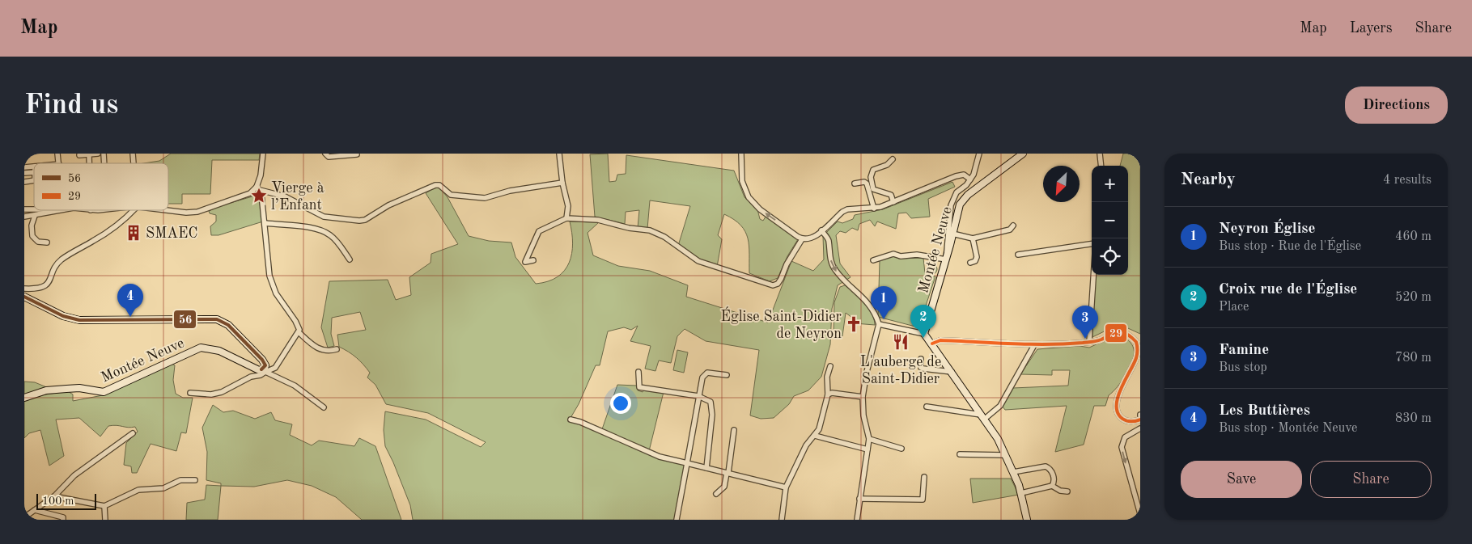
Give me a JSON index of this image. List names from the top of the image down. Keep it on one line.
{"streets":{"street":["Montée Neuve"]},"places":{"place":["Vierge à l’Enfant"],"building":["SMAEC"],"church":["Église Saint-Didier de Neyron"],"restaurant":["L'auberge de Saint-Didier"]},"lines":["transit line 56","transit line 29"],"legend":["56","29"],"scale_bar":"100 m","north":"bottom left","page":{"header":"Map","nav":["Map","Layers","Share"],"buttons":["Directions",["Save","Share"]],"title":"Find us","heading":["Nearby","4 results"],"map_buttons":["+","−"],"list":[{"mark":"1","name":"Neyron Église","note":"Bus stop · Rue de l'Église","value":"460 m"},{"mark":"2","name":"Croix rue de l'Église","note":"Place","value":"520 m"},{"mark":"3","name":"Famine","note":"Bus stop","value":"780 m"},{"mark":"4","name":"Les Buttières","note":"Bus stop · Montée Neuve","value":"830 m"}],"pins":["4","1","2","3"],"scale":"100 m"}}
